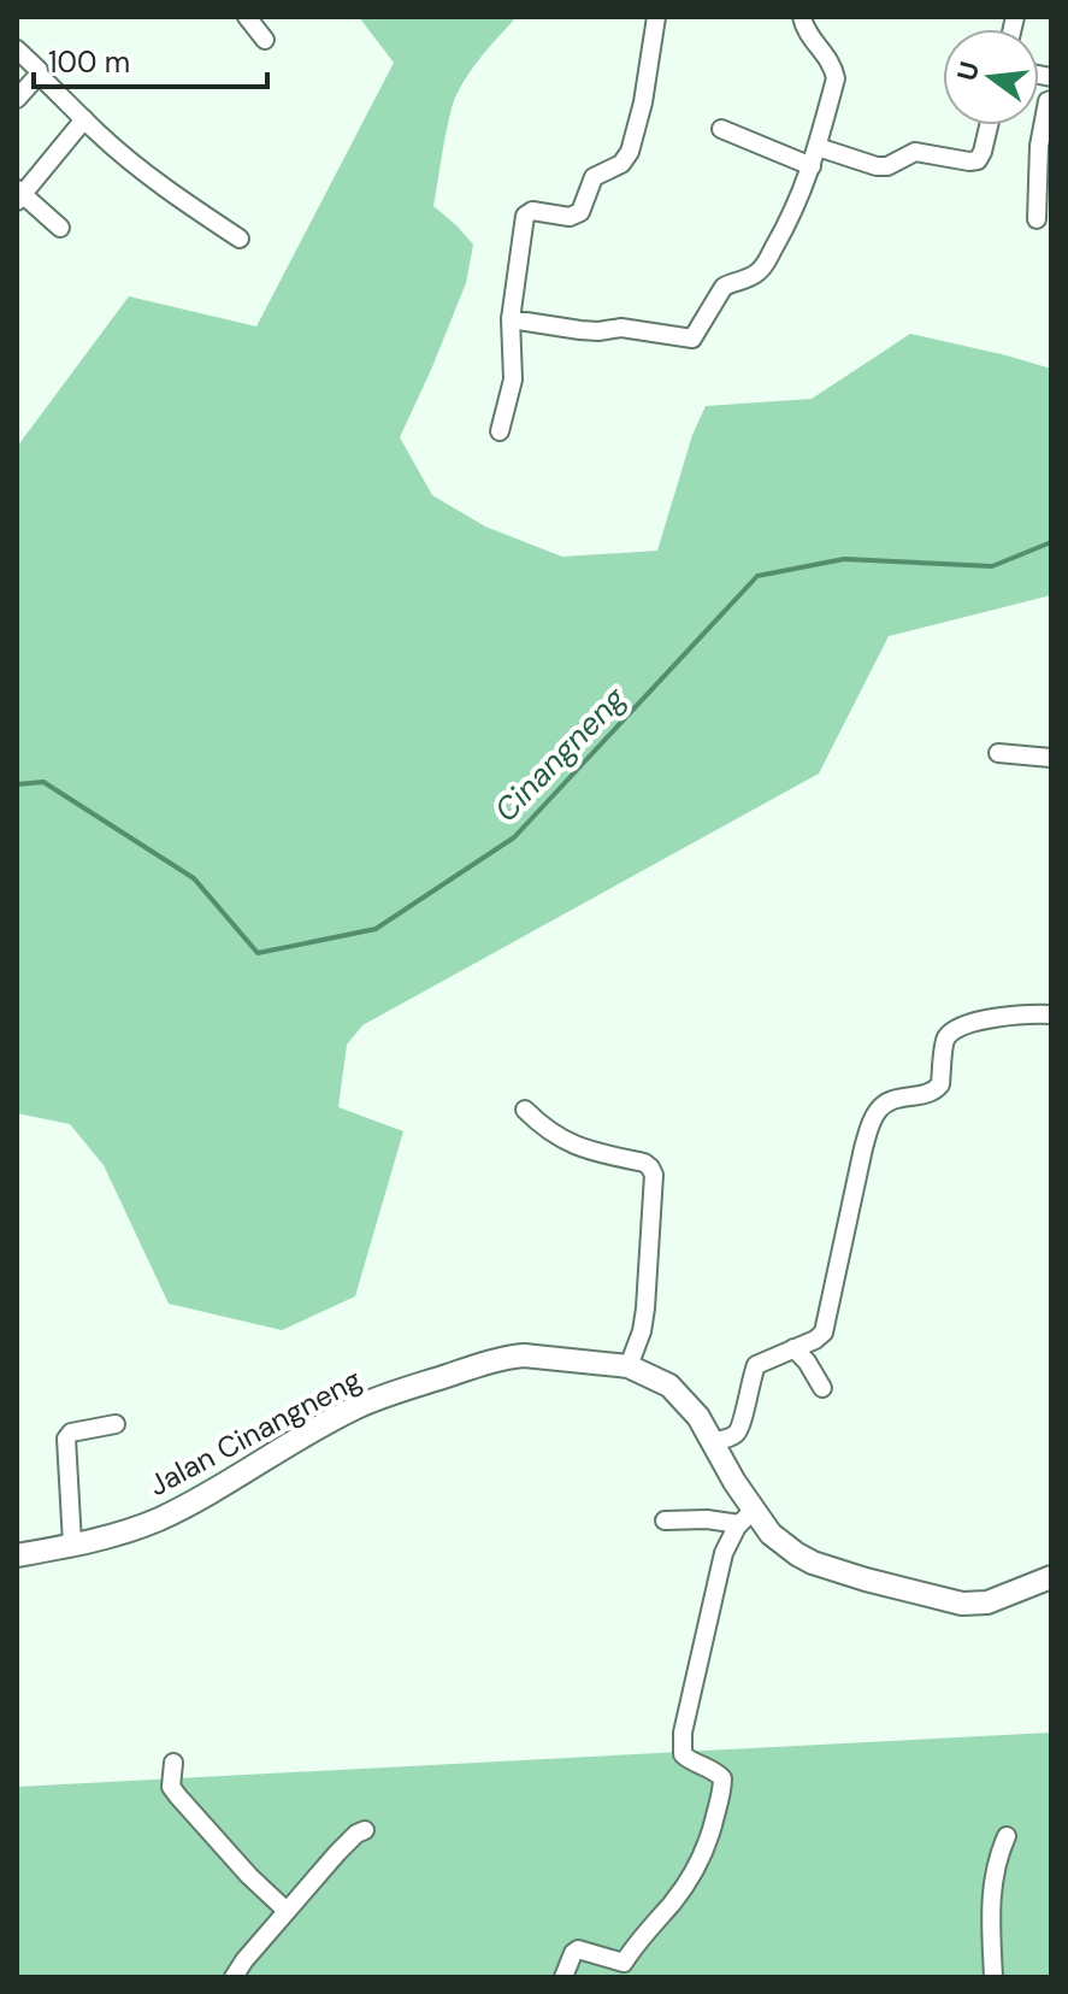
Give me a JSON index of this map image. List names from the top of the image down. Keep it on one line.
{"streets":{"street":["Jalan Cinangneng"]},"water":["Cinangneng"],"scale_bar":"100 m","north":"left"}
